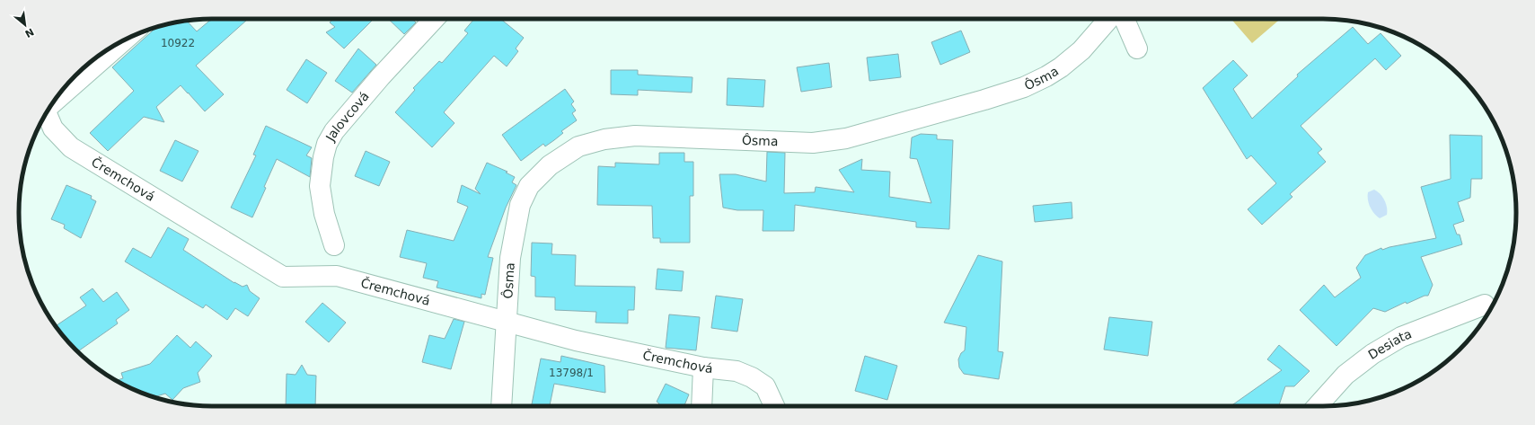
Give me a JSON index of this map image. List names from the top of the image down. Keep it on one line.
{"streets":{"street":["Ôsma","Jalovcová","Čremchová","Desiata"]},"crossings":[["Ôsma","Čremchová"]],"house_numbers":["10922","13798/1"],"north":"bottom right"}
